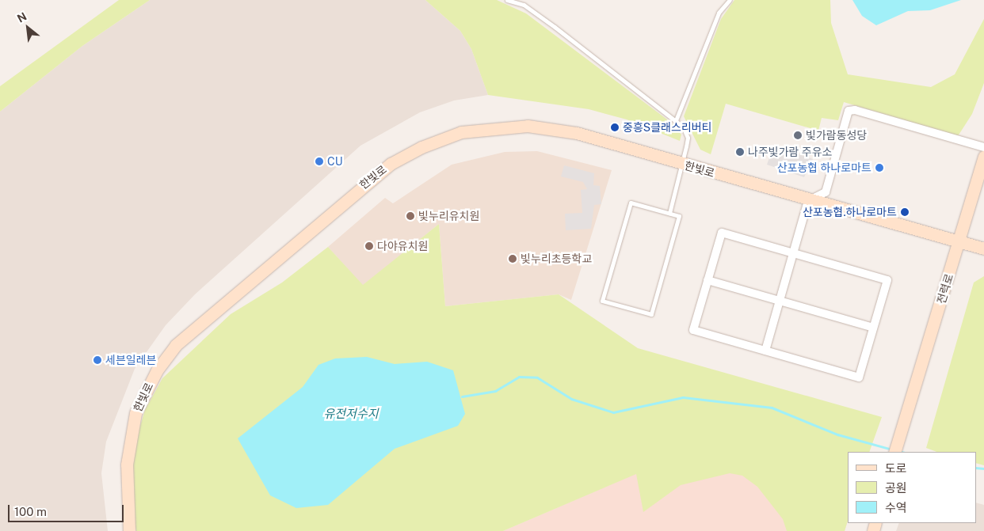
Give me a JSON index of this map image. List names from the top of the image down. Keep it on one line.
{"streets":{"street":["한빛로","전력로"]},"crossings":[["한빛로","전력로"]],"water":["유전저수지"],"places":["중흥S클래스리버티","빛가람동성당","나주빛가람 주유소","CU","산포농협 하나로마트","산포농협.하나로마트","빛누리유치원","다야유치원","빛누리초등학교","세븐일레븐"],"legend":["도로","공원","수역"],"scale_bar":"100 m","north":"top left"}
